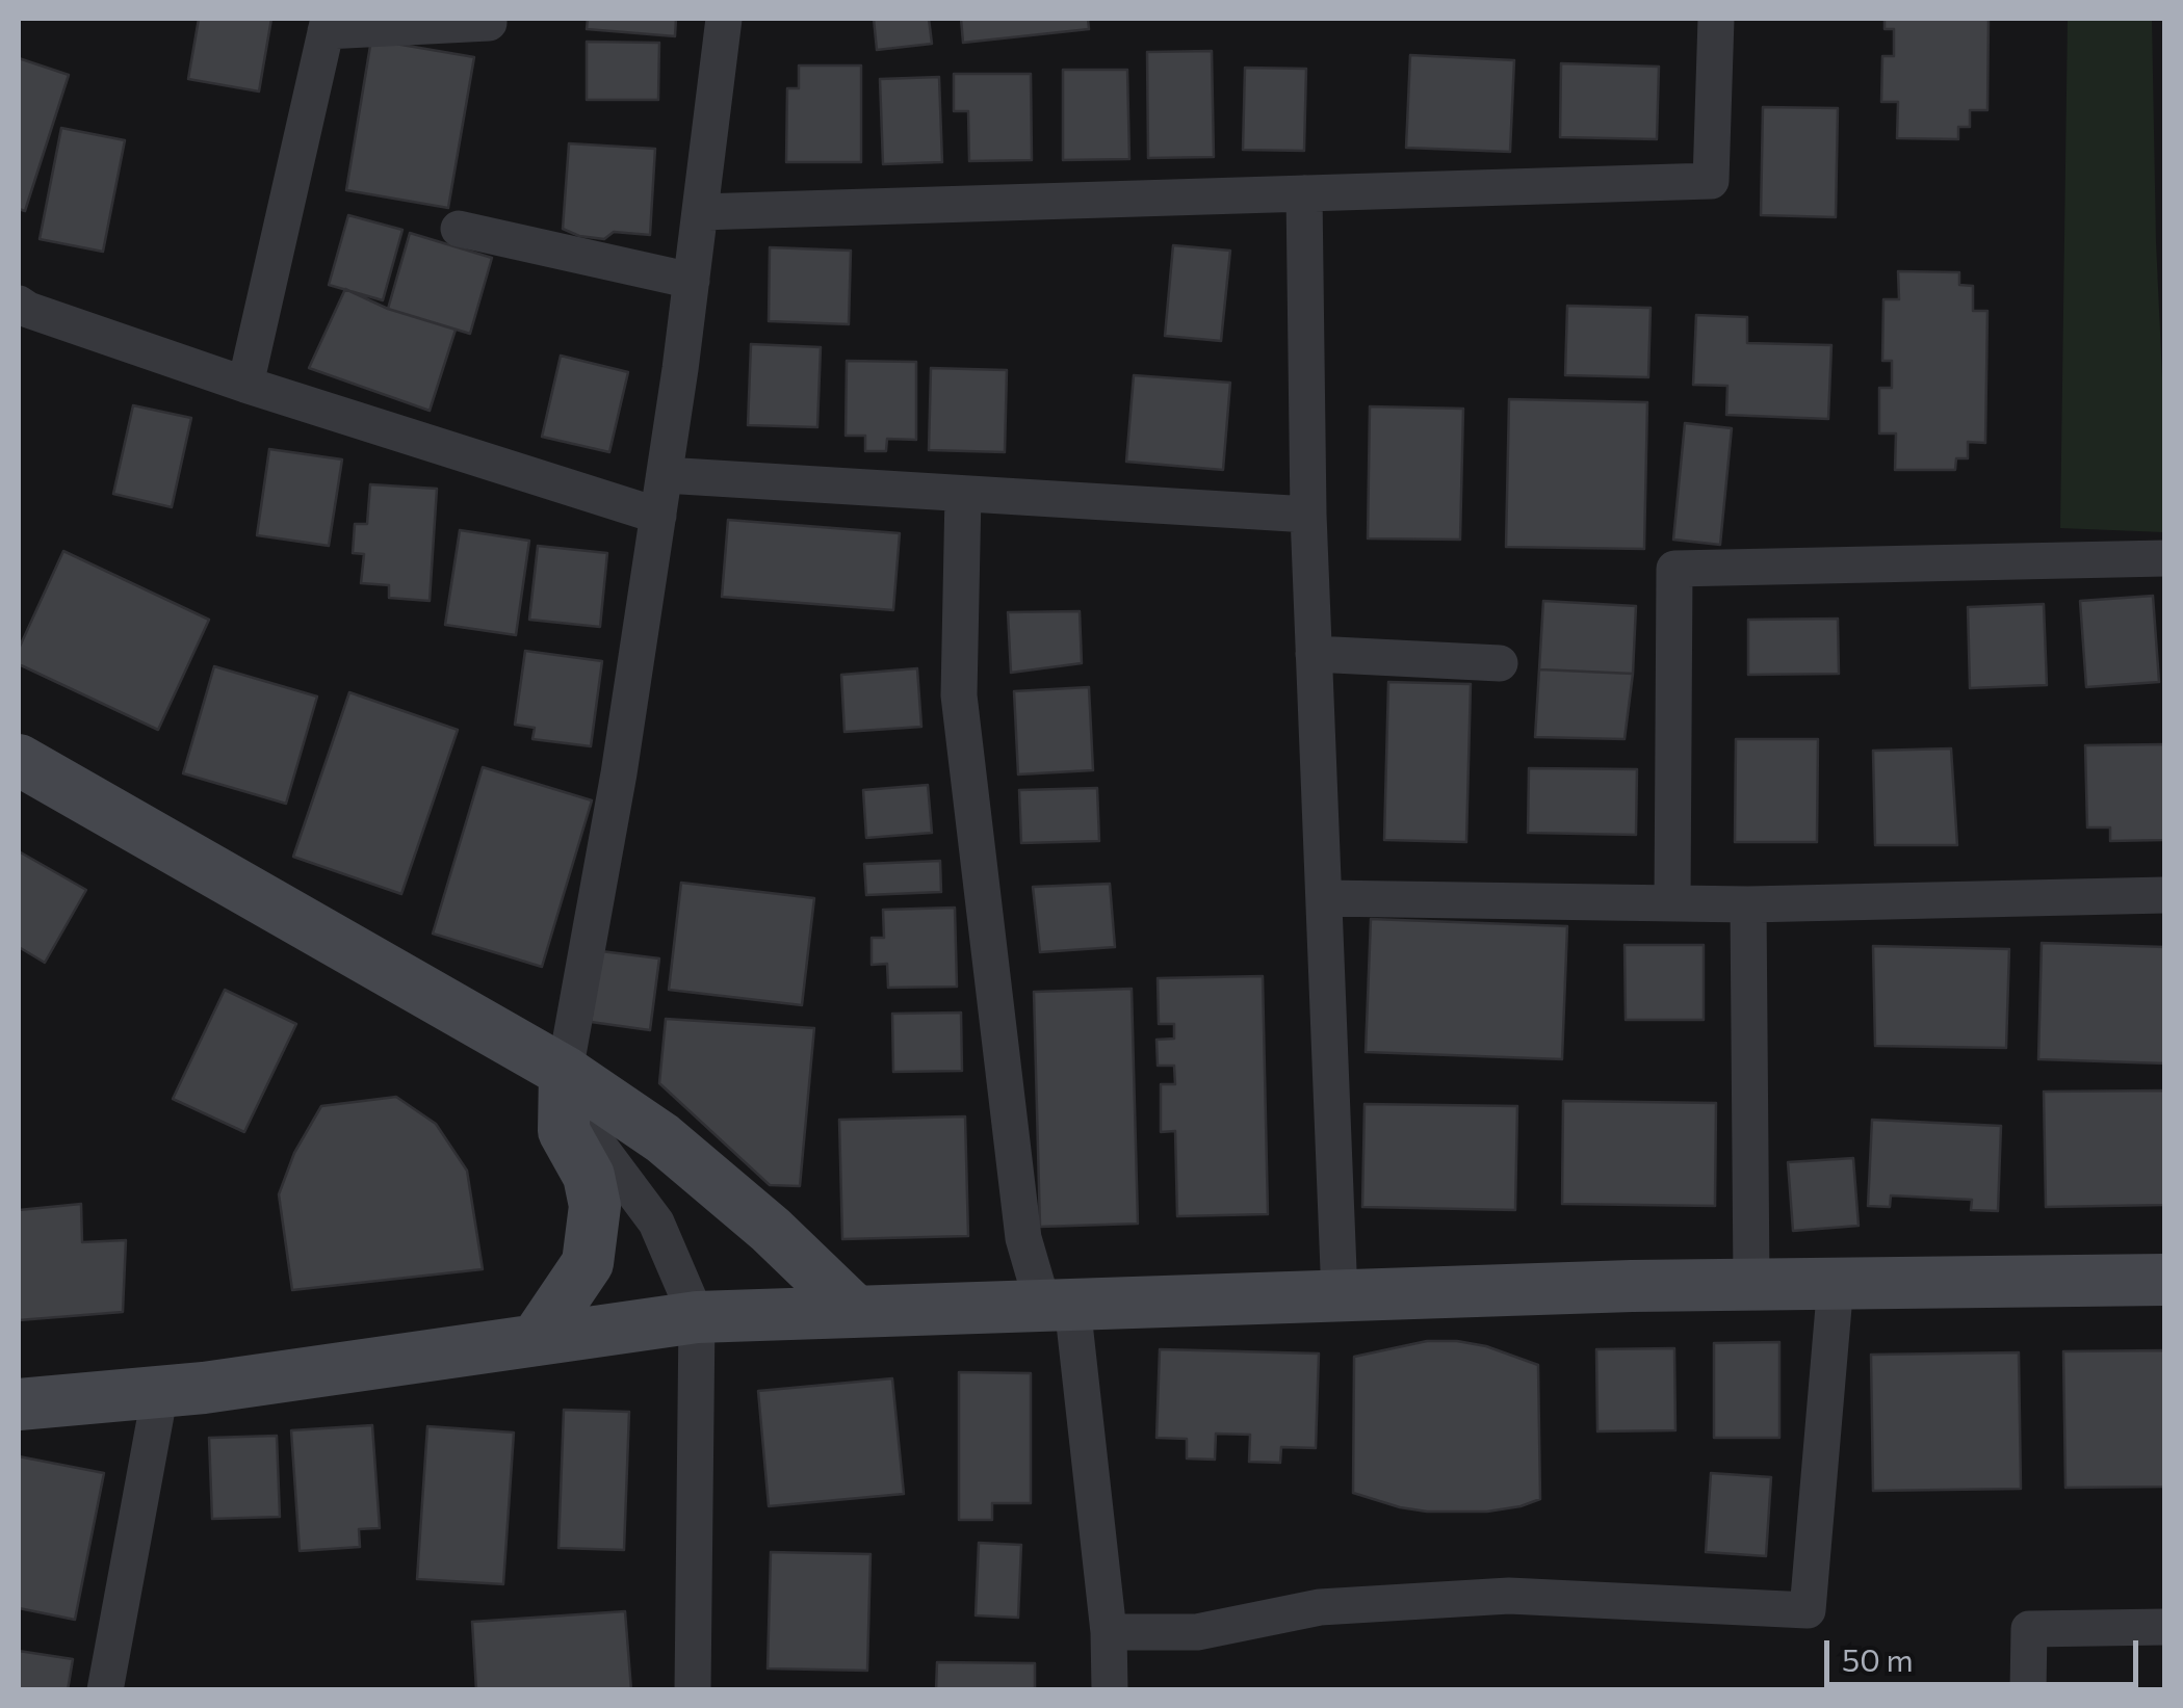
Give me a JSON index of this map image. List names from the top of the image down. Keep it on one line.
{"scale_bar":"50 m"}
